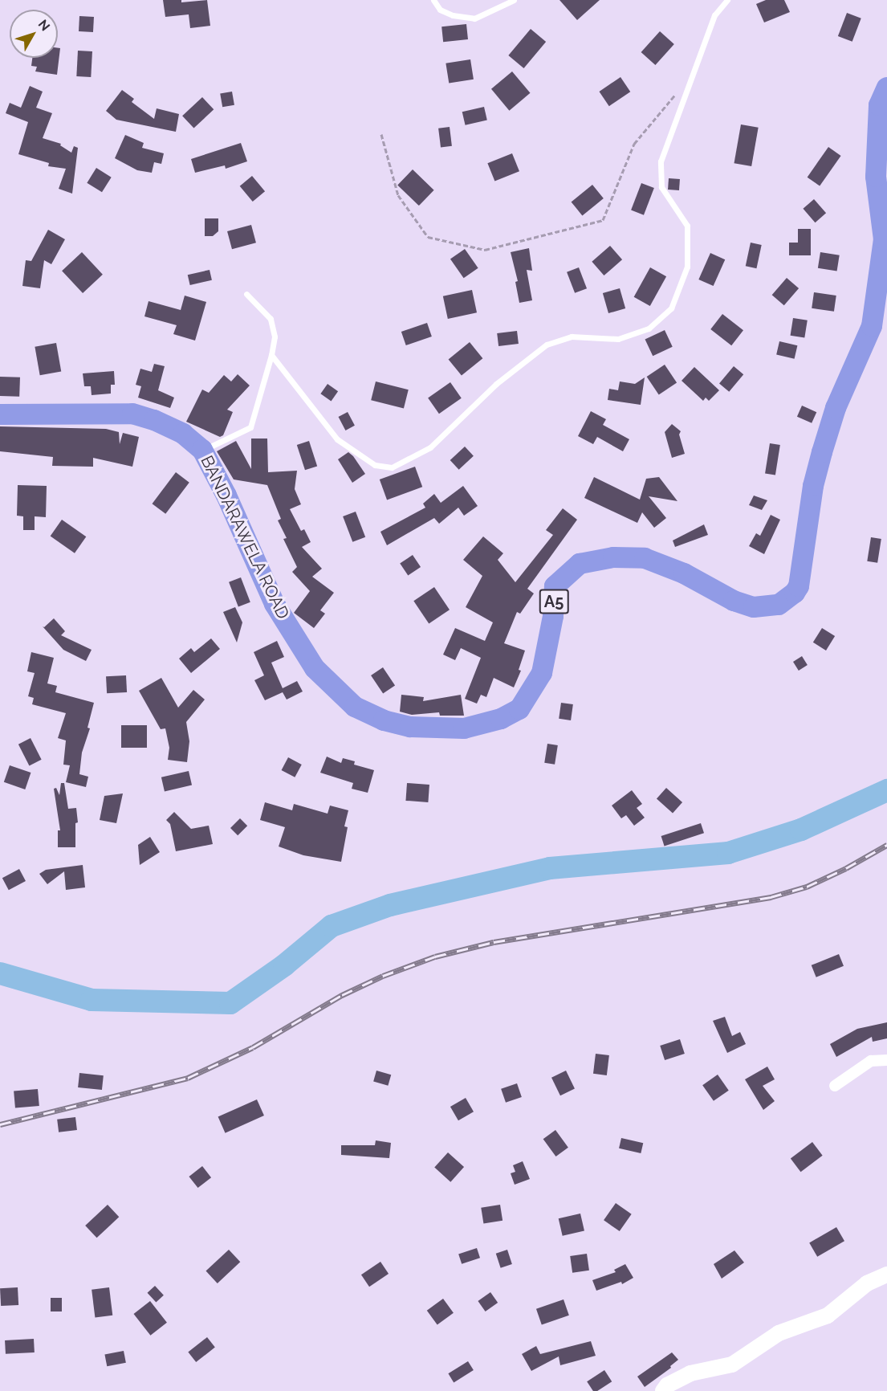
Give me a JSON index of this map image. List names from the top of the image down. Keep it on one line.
{"streets":{"highway":["BANDARAWELA ROAD","A5"]},"north":"top right"}
